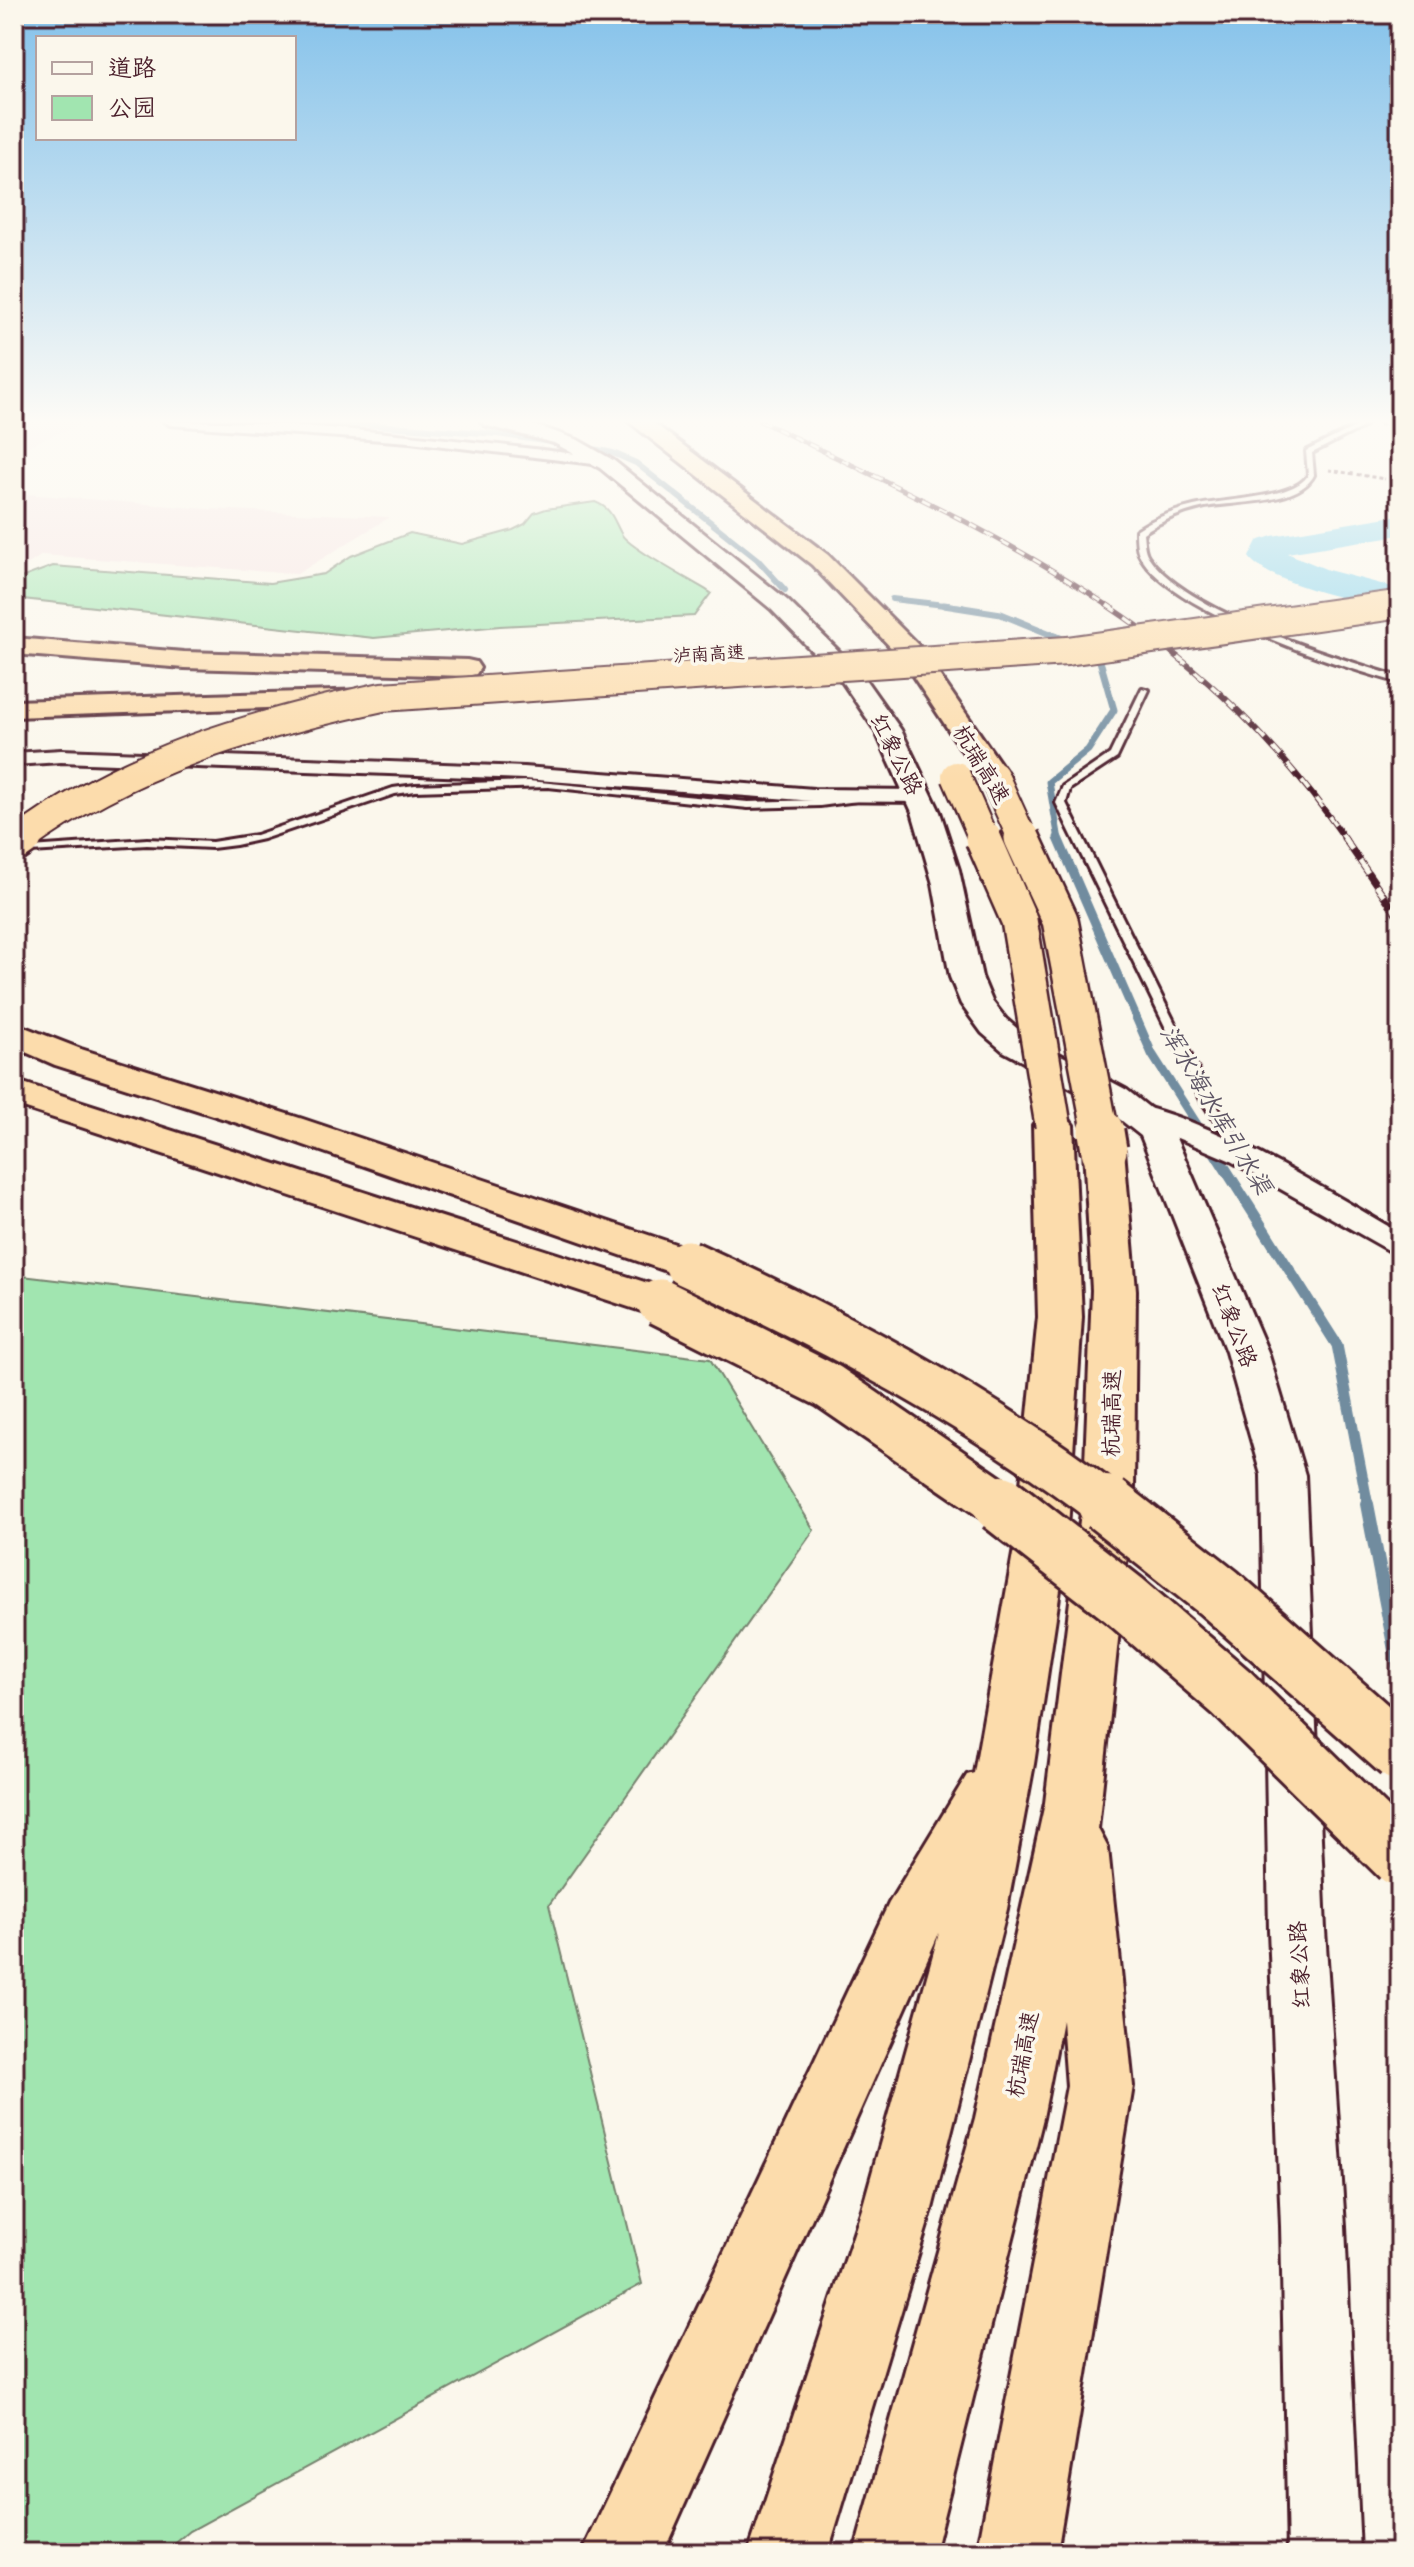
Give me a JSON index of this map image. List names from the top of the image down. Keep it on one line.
{"streets":{"highway":["泸南高速","杭瑞高速"],"main road":["红象公路"]},"crossings":[["红象公路","杭瑞高速"]],"water":["浑水海水库引水渠"],"legend":["道路","公园"]}
